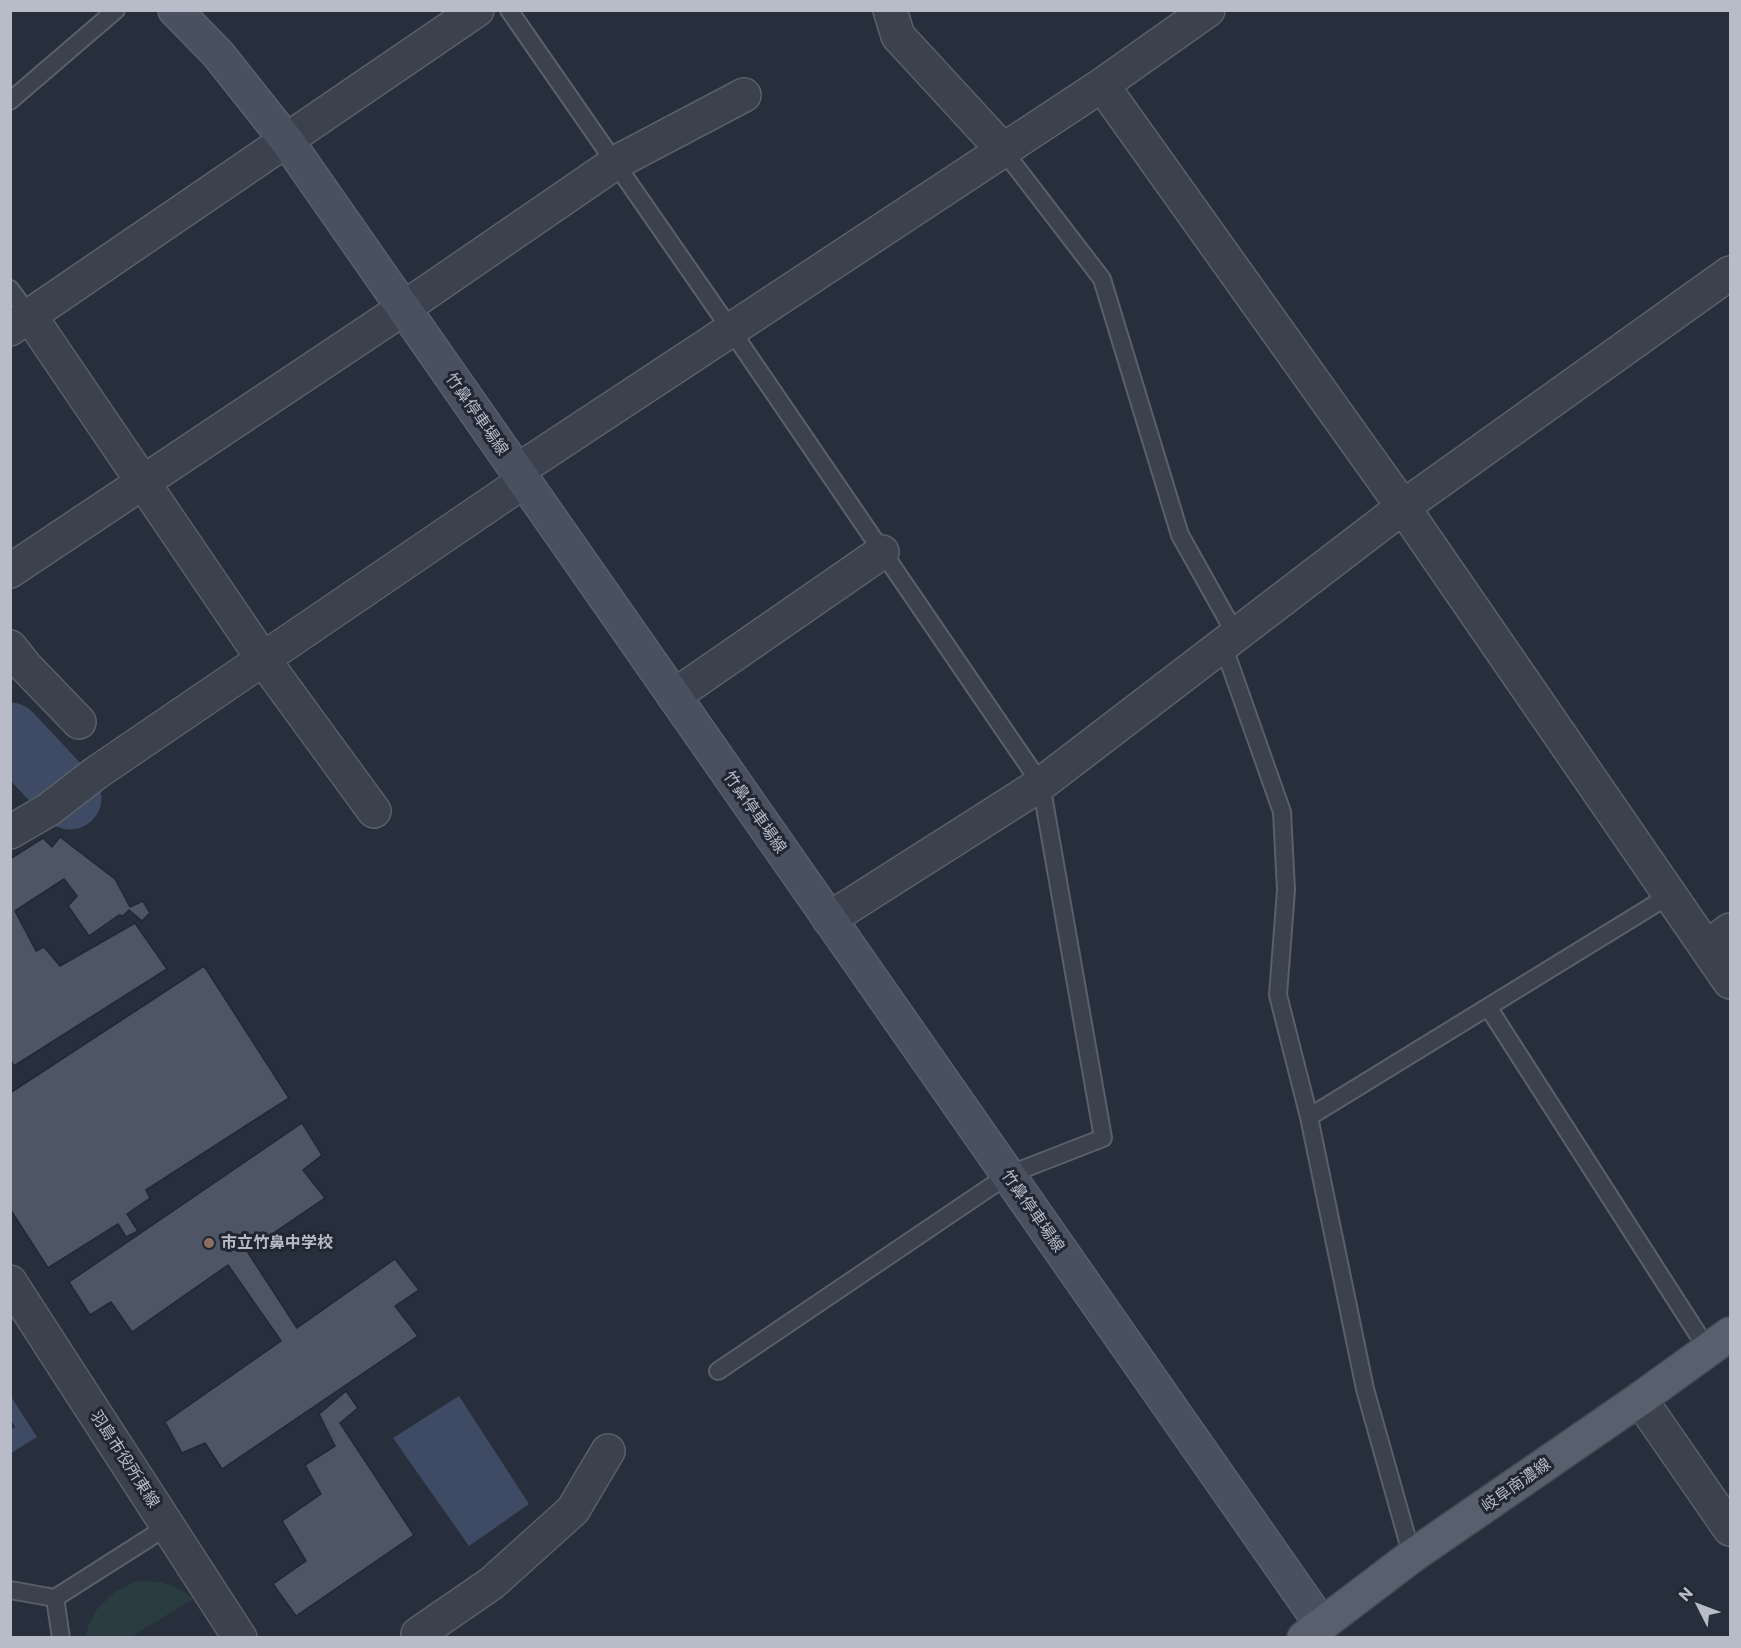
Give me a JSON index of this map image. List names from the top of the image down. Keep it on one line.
{"streets":{"main road":["竹鼻停車場線","岐阜南濃線"],"street":["羽島市役所東線"]},"crossings":[["竹鼻停車場線","岐阜南濃線"]],"places":["市立竹鼻中学校"],"north":"top left"}
